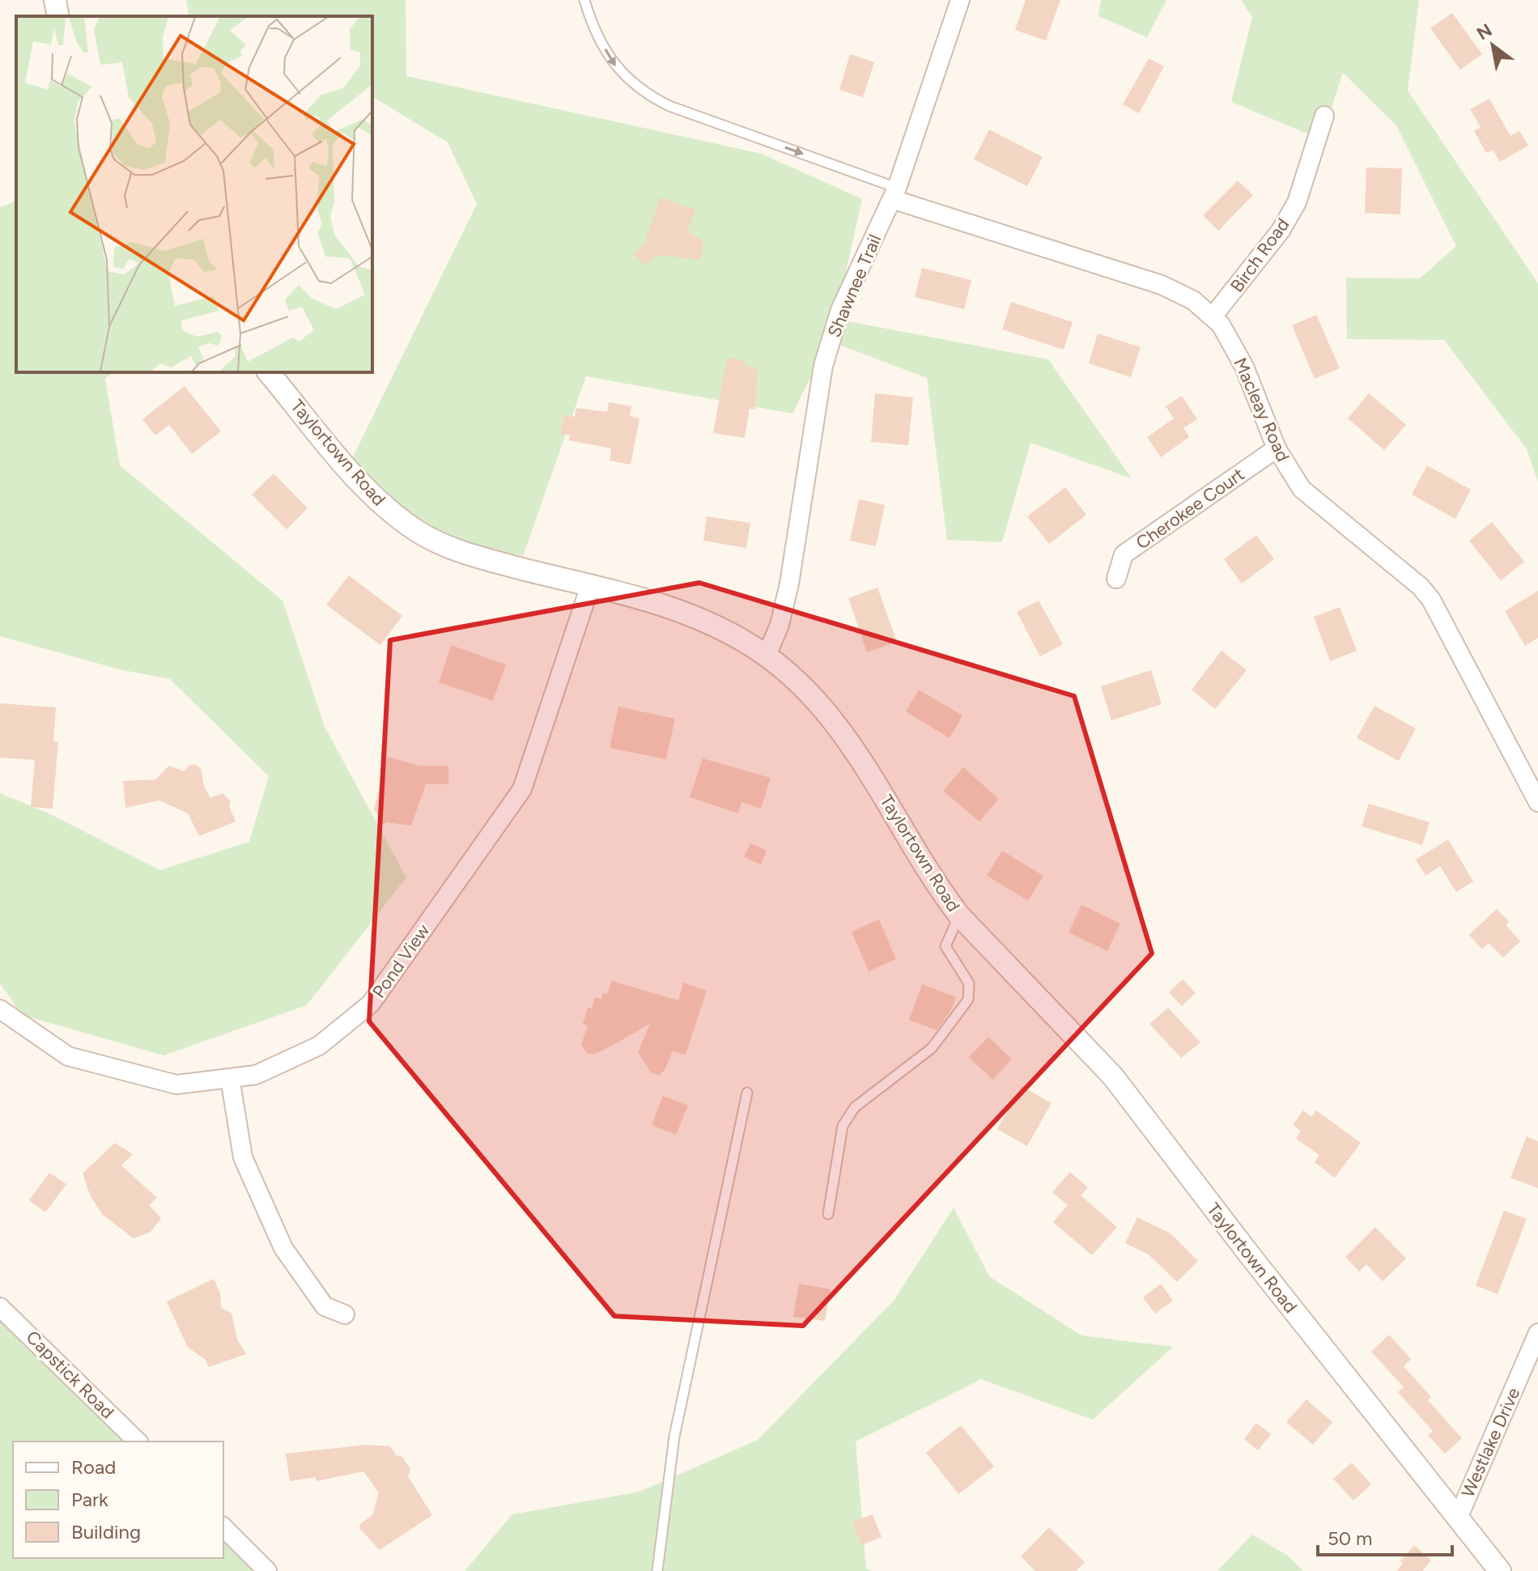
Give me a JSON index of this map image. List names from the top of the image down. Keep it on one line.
{"streets":{"street":["Birch Road","Shawnee Trail","Macleay Road","Taylortown Road","Cherokee Court","Pond View","Capstick Road","Westlake Drive"]},"crossings":[["Birch Road","Macleay Road"],["Shawnee Trail","Macleay Road"],["Shawnee Trail","Taylortown Road"],["Macleay Road","Cherokee Court"],["Taylortown Road","Pond View"],["Taylortown Road","Westlake Drive"]],"legend":["Road","Park","Building"],"scale_bar":"50 m","north":"top left"}
